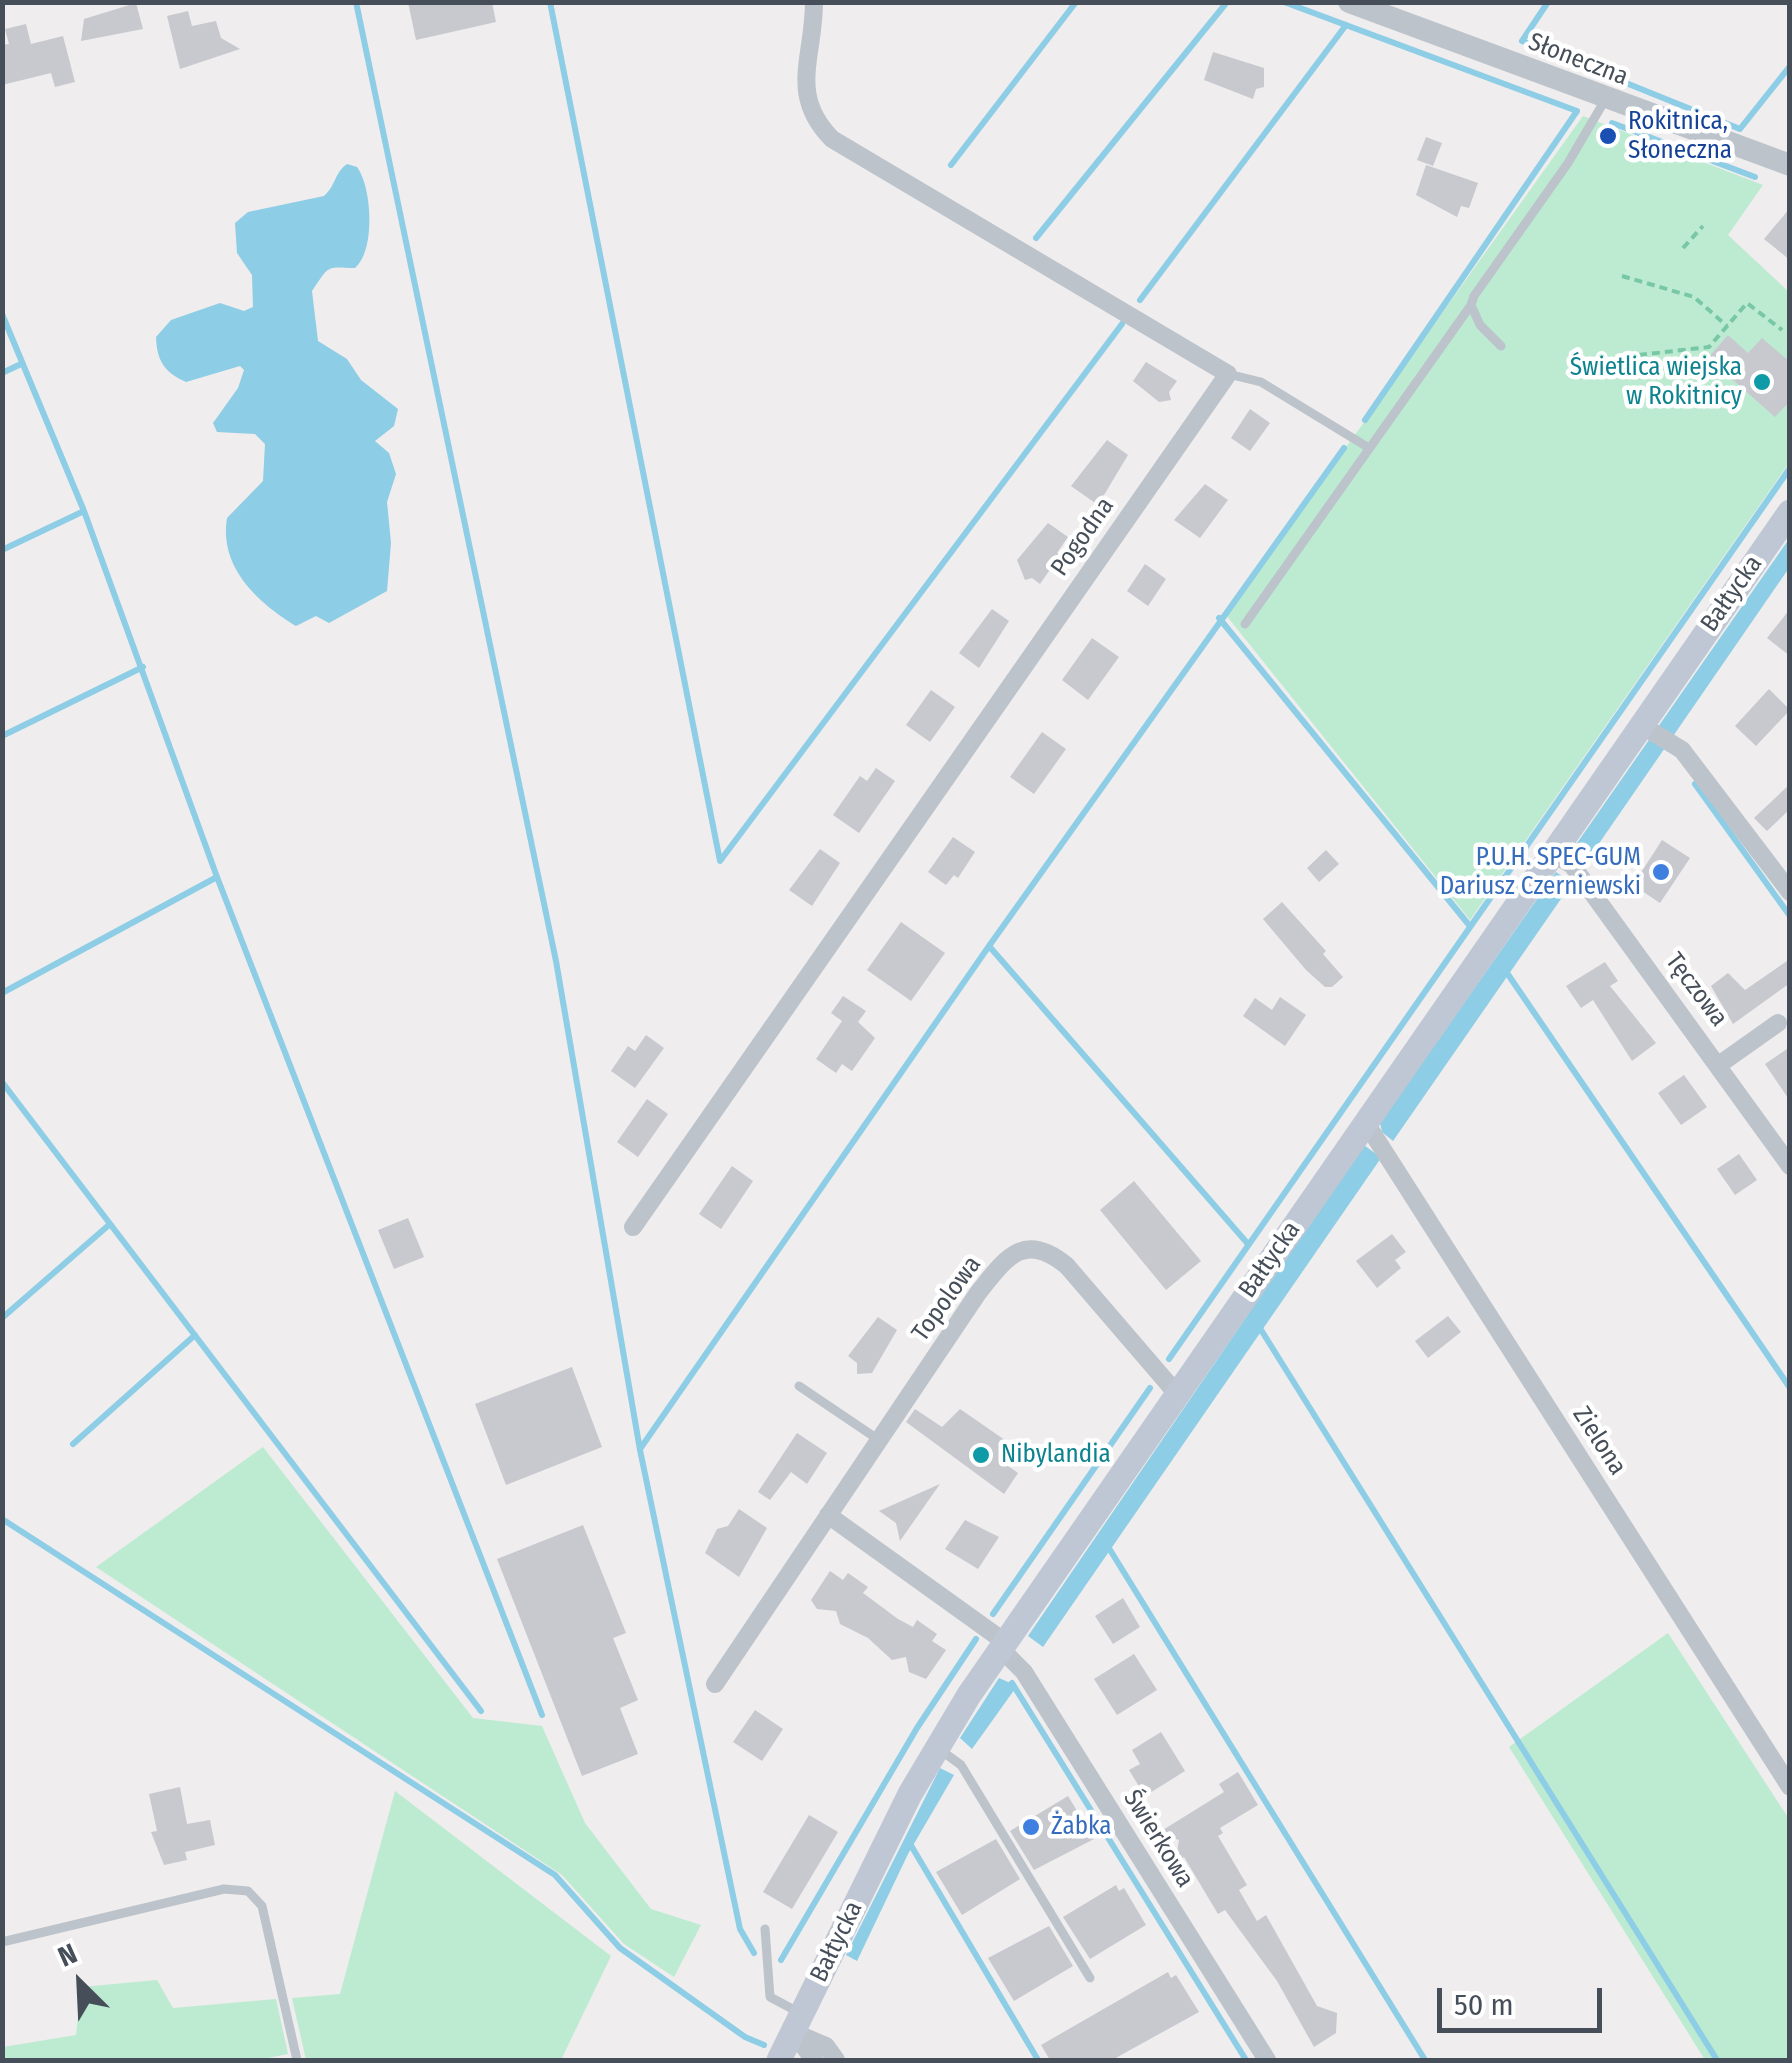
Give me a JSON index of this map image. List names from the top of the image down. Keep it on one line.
{"streets":{"main road":["Bałtycka"],"street":["Słoneczna","Pogodna","Tęczowa","Topolowa","Zielona","Świerkowa"]},"crossings":[["Bałtycka","Tęczowa"],["Bałtycka","Topolowa"],["Bałtycka","Zielona"],["Bałtycka","Świerkowa"]],"places":["Rokitnica, Słoneczna","Świetlica wiejska w Rokitnicy","P.U.H. SPEC-GUM Dariusz Czerniewski","Nibylandia","Żabka"],"scale_bar":"50 m","north":"top left"}
